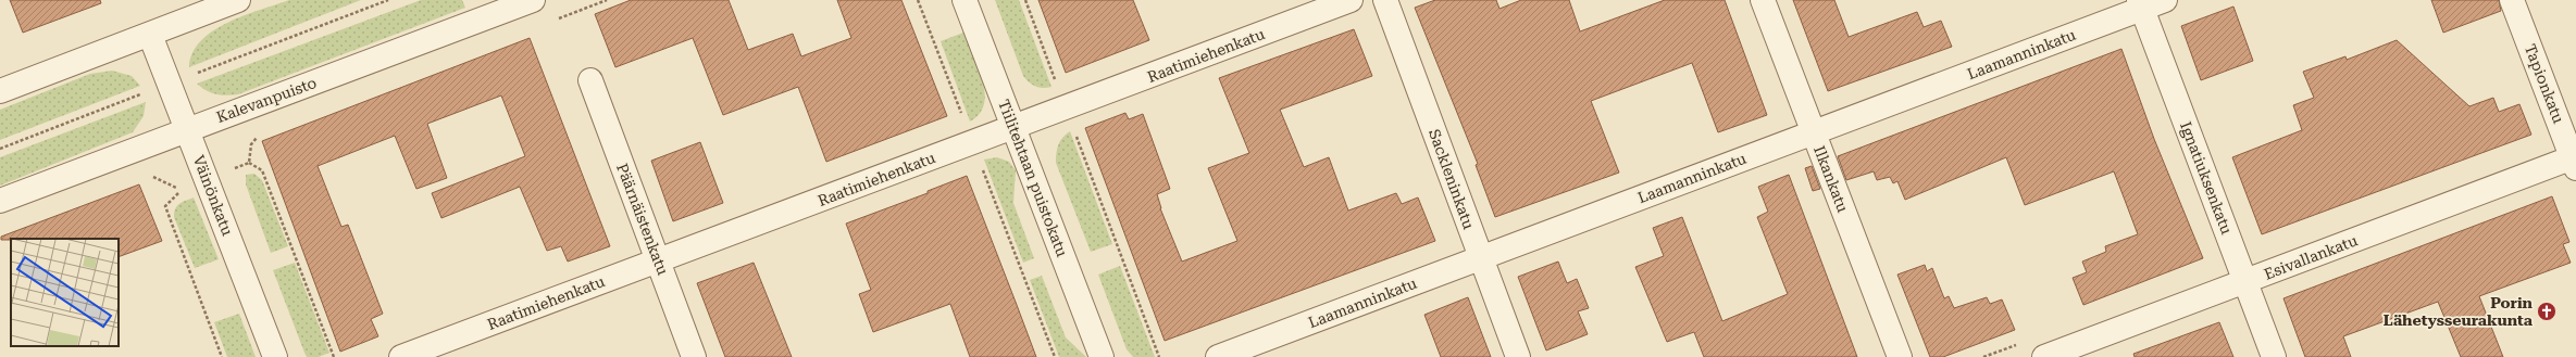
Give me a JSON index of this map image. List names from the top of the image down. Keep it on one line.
{"streets":{"street":["Laamanninkatu","Raatimiehenkatu","Tapionkatu","Kalevanpuisto","Tiilitehtaan puistokatu","Ignatiuksenkatu","Sackleninkatu","Ilkankatu","Väinönkatu","Päärnäistenkatu","Esivallankatu"]},"crossings":[["Laamanninkatu","Ignatiuksenkatu"],["Laamanninkatu","Sackleninkatu"],["Laamanninkatu","Ilkankatu"],["Raatimiehenkatu","Tiilitehtaan puistokatu"],["Raatimiehenkatu","Päärnäistenkatu"],["Tapionkatu","Esivallankatu"],["Kalevanpuisto","Väinönkatu"],["Ignatiuksenkatu","Esivallankatu"]],"places":{"church":["Porin Lähetysseurakunta"]}}
